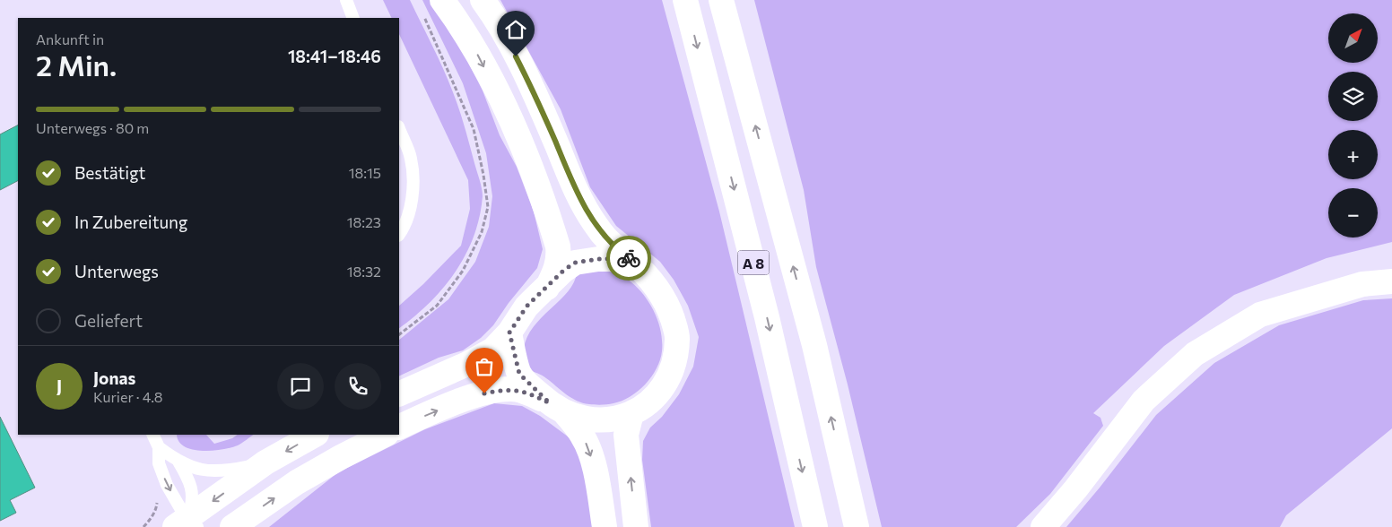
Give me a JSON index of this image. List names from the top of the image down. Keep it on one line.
{"streets":{"main road":["A 8"]},"north":"top right","page":{"map_buttons":["+","−"],"heading":["2 Min.","Ankunft in","18:41–18:46"],"panel":["Jonas","Kurier · 4.8"],"bar":"Unterwegs · 80 m","list":[["Bestätigt","18:15"],["In Zubereitung","18:23"],["Unterwegs","18:32"],"Geliefert"],"round":"J"}}
